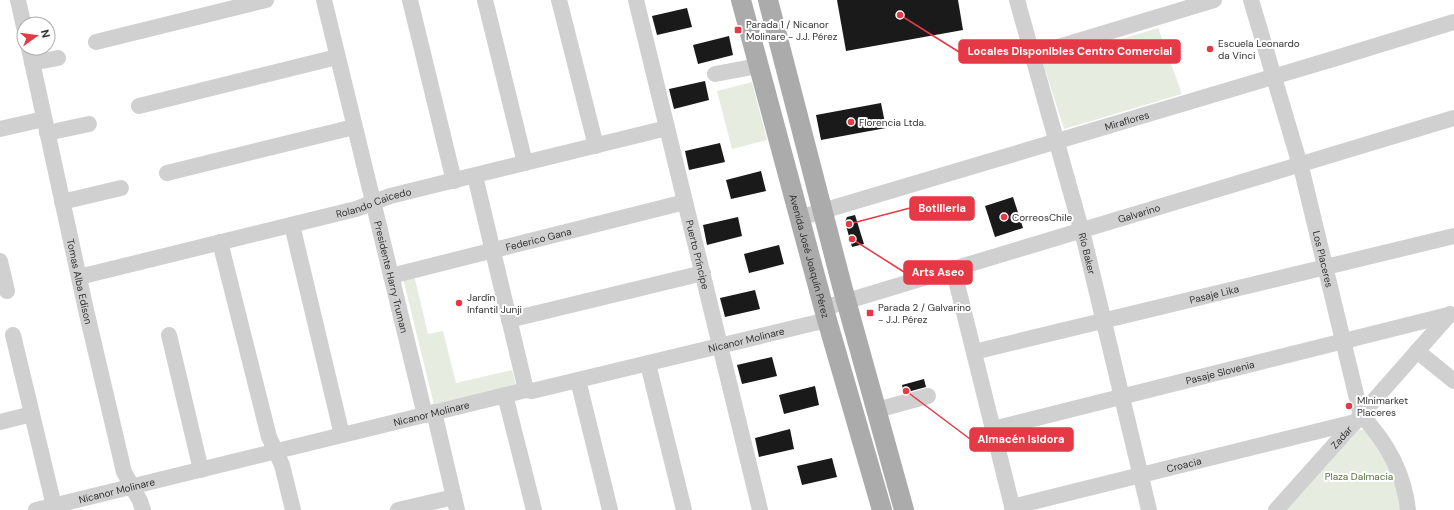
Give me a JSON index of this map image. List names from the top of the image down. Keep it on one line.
{"streets":{"main road":["Avenida José Joaquín Pérez"],"street":["Miraflores","Rolando Caicedo","Galvarino","Federico Gana","Río Baker","Puerto Príncipe","Los Placeres","Presidente Harry Truman","Tomas Alba Edison","Pasaje Lika","Nicanor Molinare","Pasaje Slovenia","Zadar","Croacia"]},"crossings":[["Miraflores","Río Baker"],["Miraflores","Avenida José Joaquín Pérez"],["Miraflores","Los Placeres"],["Rolando Caicedo","Puerto Príncipe"],["Rolando Caicedo","Presidente Harry Truman"],["Rolando Caicedo","Tomas Alba Edison"],["Galvarino","Río Baker"],["Galvarino","Avenida José Joaquín Pérez"],["Galvarino","Los Placeres"],["Galvarino","Nicanor Molinare"],["Federico Gana","Puerto Príncipe"],["Federico Gana","Presidente Harry Truman"],["Río Baker","Pasaje Lika"],["Río Baker","Pasaje Slovenia"],["Río Baker","Croacia"],["Puerto Príncipe","Nicanor Molinare"],["Avenida José Joaquín Pérez","Nicanor Molinare"],["Los Placeres","Pasaje Lika"],["Los Placeres","Pasaje Slovenia"],["Los Placeres","Zadar"],["Los Placeres","Croacia"],["Presidente Harry Truman","Nicanor Molinare"],["Tomas Alba Edison","Nicanor Molinare"],["Pasaje Slovenia","Zadar"],["Zadar","Croacia"]],"parks":["Plaza Dalmacia"],"places":{"other":["Locales Disponibles Centro Comercial","Escuela Leonardo da Vinci","Florencia Ltda.","CorreosChile","Botilleria","Arts Aseo","Jardín Infantil Junji","Almacén Isidora","MInimarket Placeres"],"transit":["Parada 1 / Nicanor Molinare - J.J. Pérez","Parada 2 / Galvarino - J.J. Pérez"]},"north":"right"}
